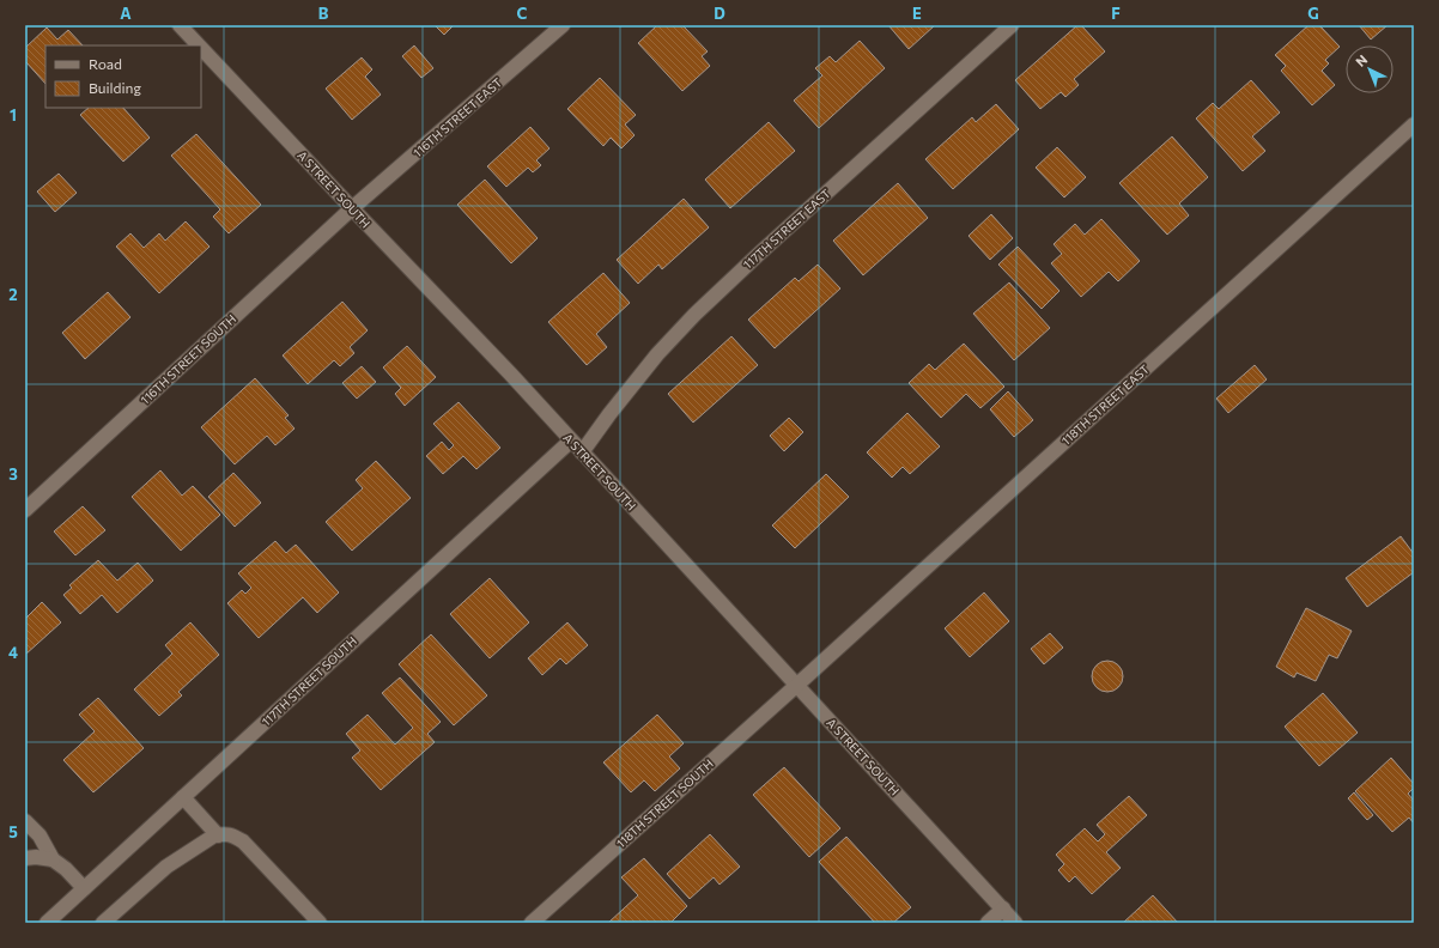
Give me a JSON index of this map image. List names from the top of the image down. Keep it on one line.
{"streets":{"street":["116TH STREET EAST","A STREET SOUTH","117TH STREET EAST","116TH STREET SOUTH","118TH STREET EAST","117TH STREET SOUTH","118TH STREET SOUTH"]},"crossings":[["116TH STREET EAST","A STREET SOUTH"],["116TH STREET EAST","116TH STREET SOUTH"],["A STREET SOUTH","117TH STREET EAST"],["A STREET SOUTH","116TH STREET SOUTH"],["A STREET SOUTH","118TH STREET EAST"],["A STREET SOUTH","117TH STREET SOUTH"],["A STREET SOUTH","118TH STREET SOUTH"],["118TH STREET EAST","118TH STREET SOUTH"]],"legend":["Road","Building"],"north":"top left","grid":{"columns":["A","B","C","D","E","F","G"],"rows":["1","2","3","4","5"]}}
